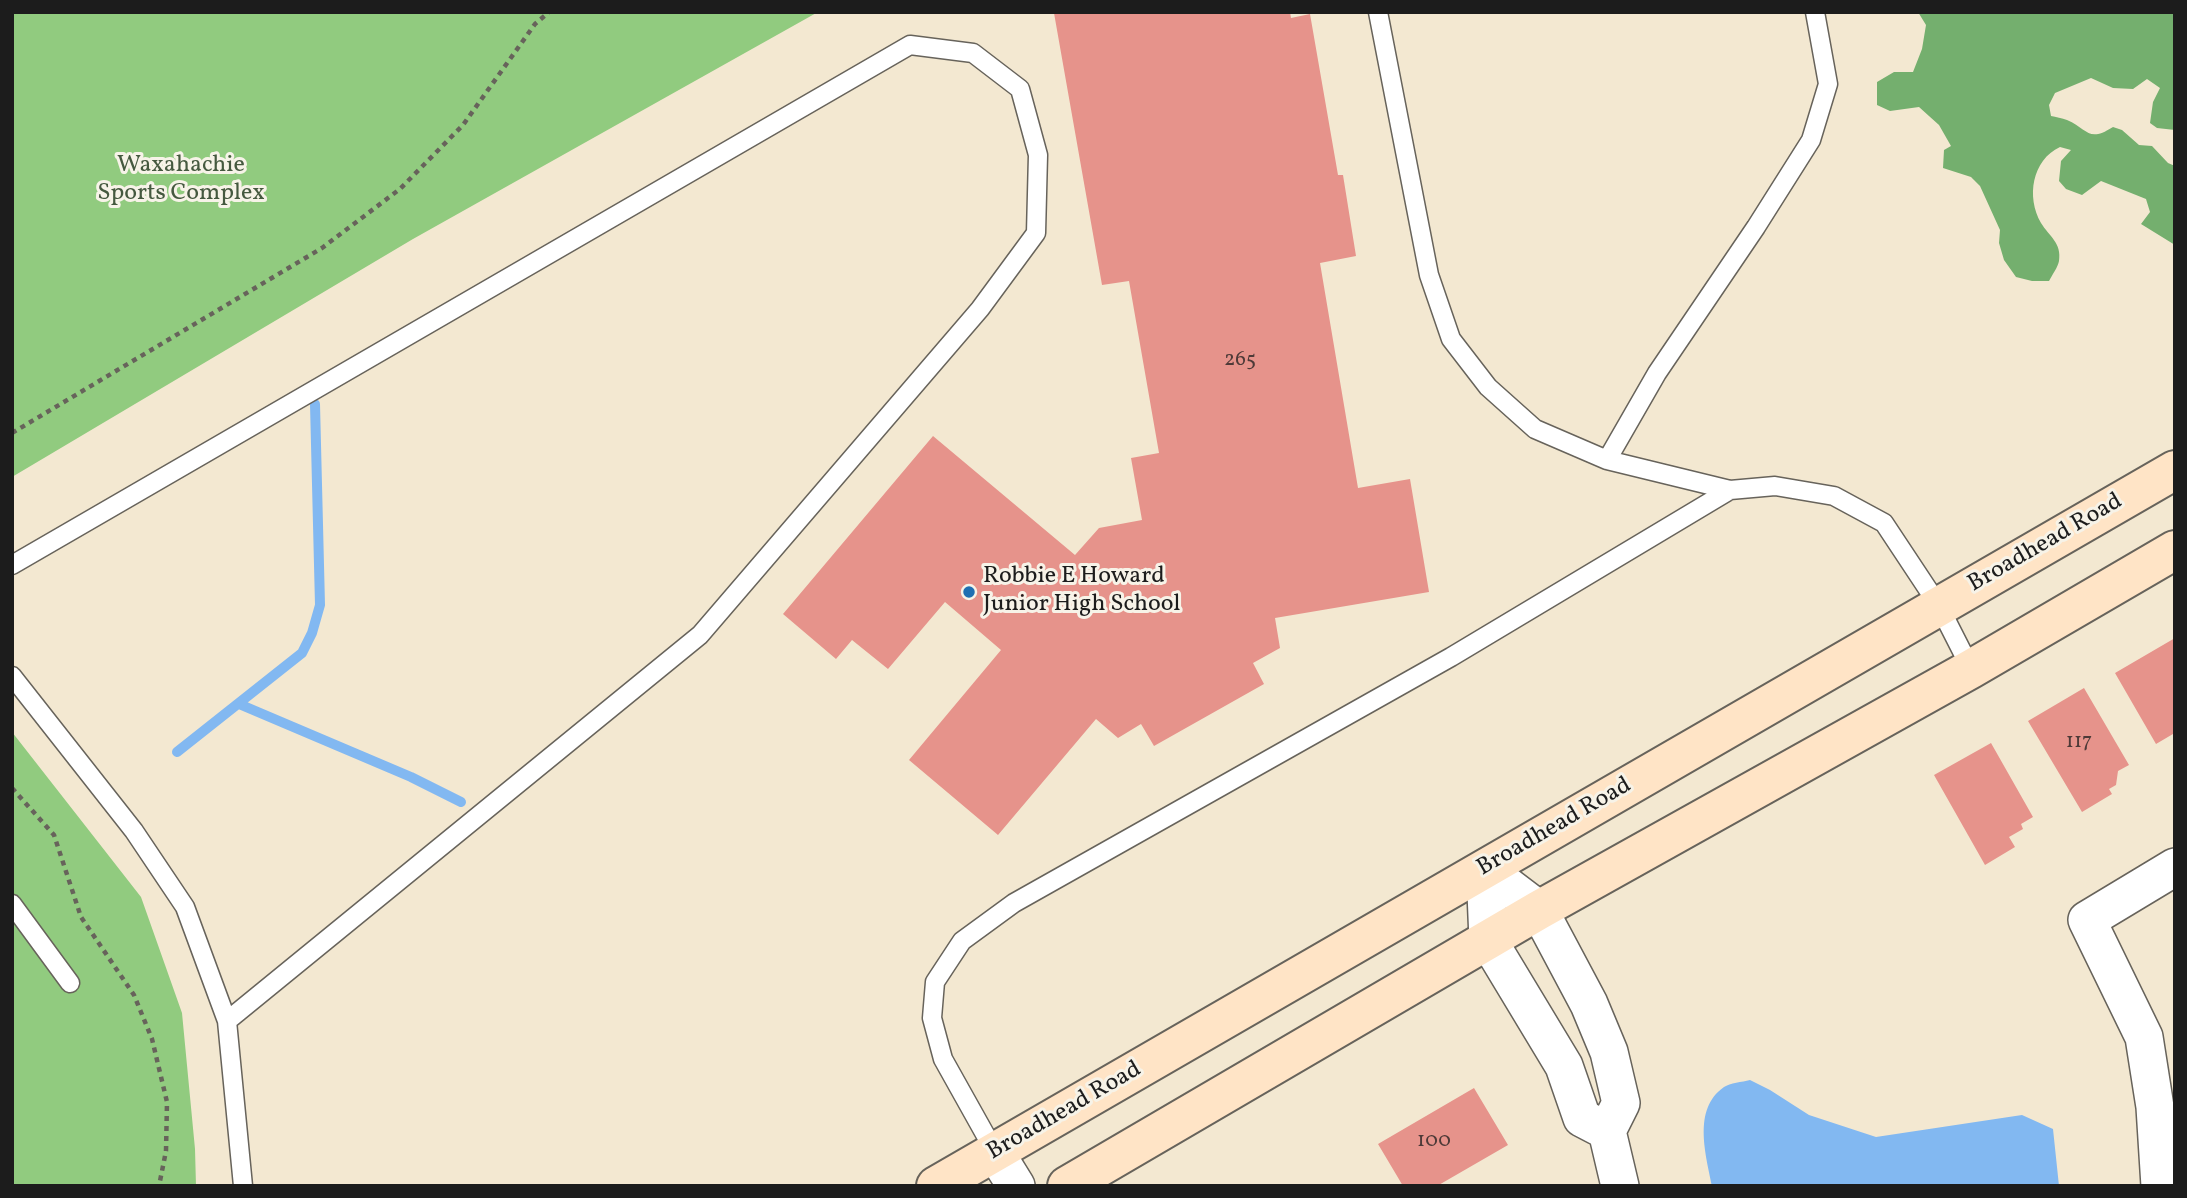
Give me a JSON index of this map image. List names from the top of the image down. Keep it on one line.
{"streets":{"street":["Broadhead Road"]},"parks":["Waxahachie Sports Complex"],"places":["Robbie E Howard Junior High School"],"house_numbers":["265","117","100"]}
